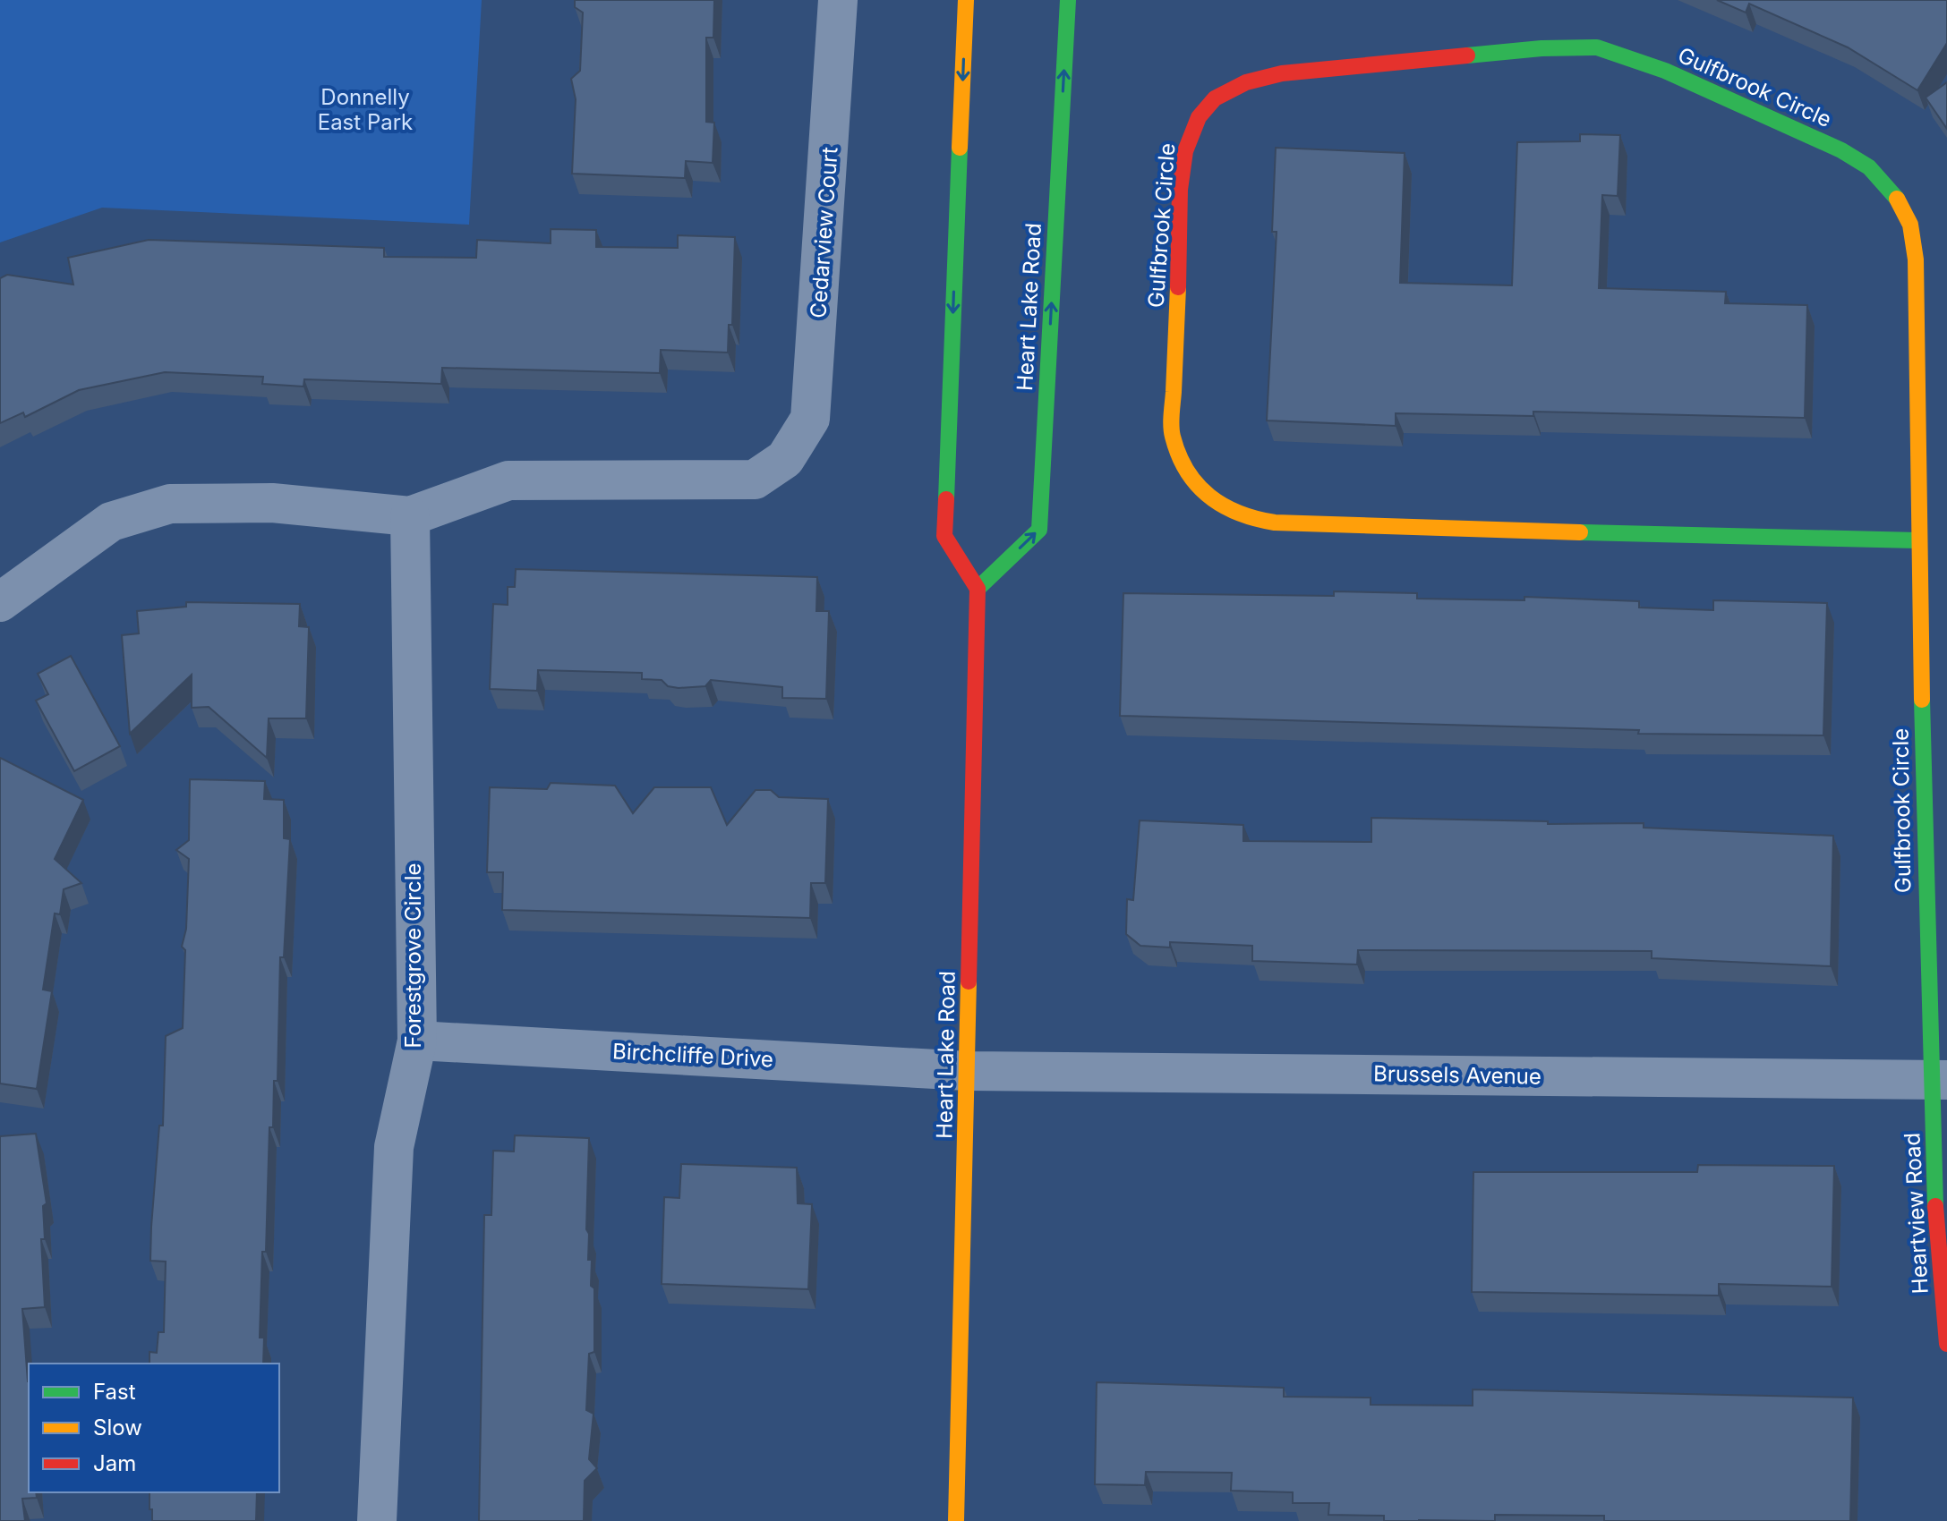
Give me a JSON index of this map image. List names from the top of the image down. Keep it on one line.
{"streets":{"street":["Gulfbrook Circle","Cedarview Court","Heart Lake Road","Forestgrove Circle","Birchcliffe Drive","Brussels Avenue","Heartview Road"]},"crossings":[["Gulfbrook Circle","Brussels Avenue"],["Gulfbrook Circle","Heartview Road"],["Cedarview Court","Forestgrove Circle"],["Heart Lake Road","Birchcliffe Drive"],["Heart Lake Road","Brussels Avenue"],["Forestgrove Circle","Birchcliffe Drive"],["Birchcliffe Drive","Brussels Avenue"],["Brussels Avenue","Heartview Road"]],"parks":["Donnelly East Park"],"legend":["Fast","Slow","Jam"]}
